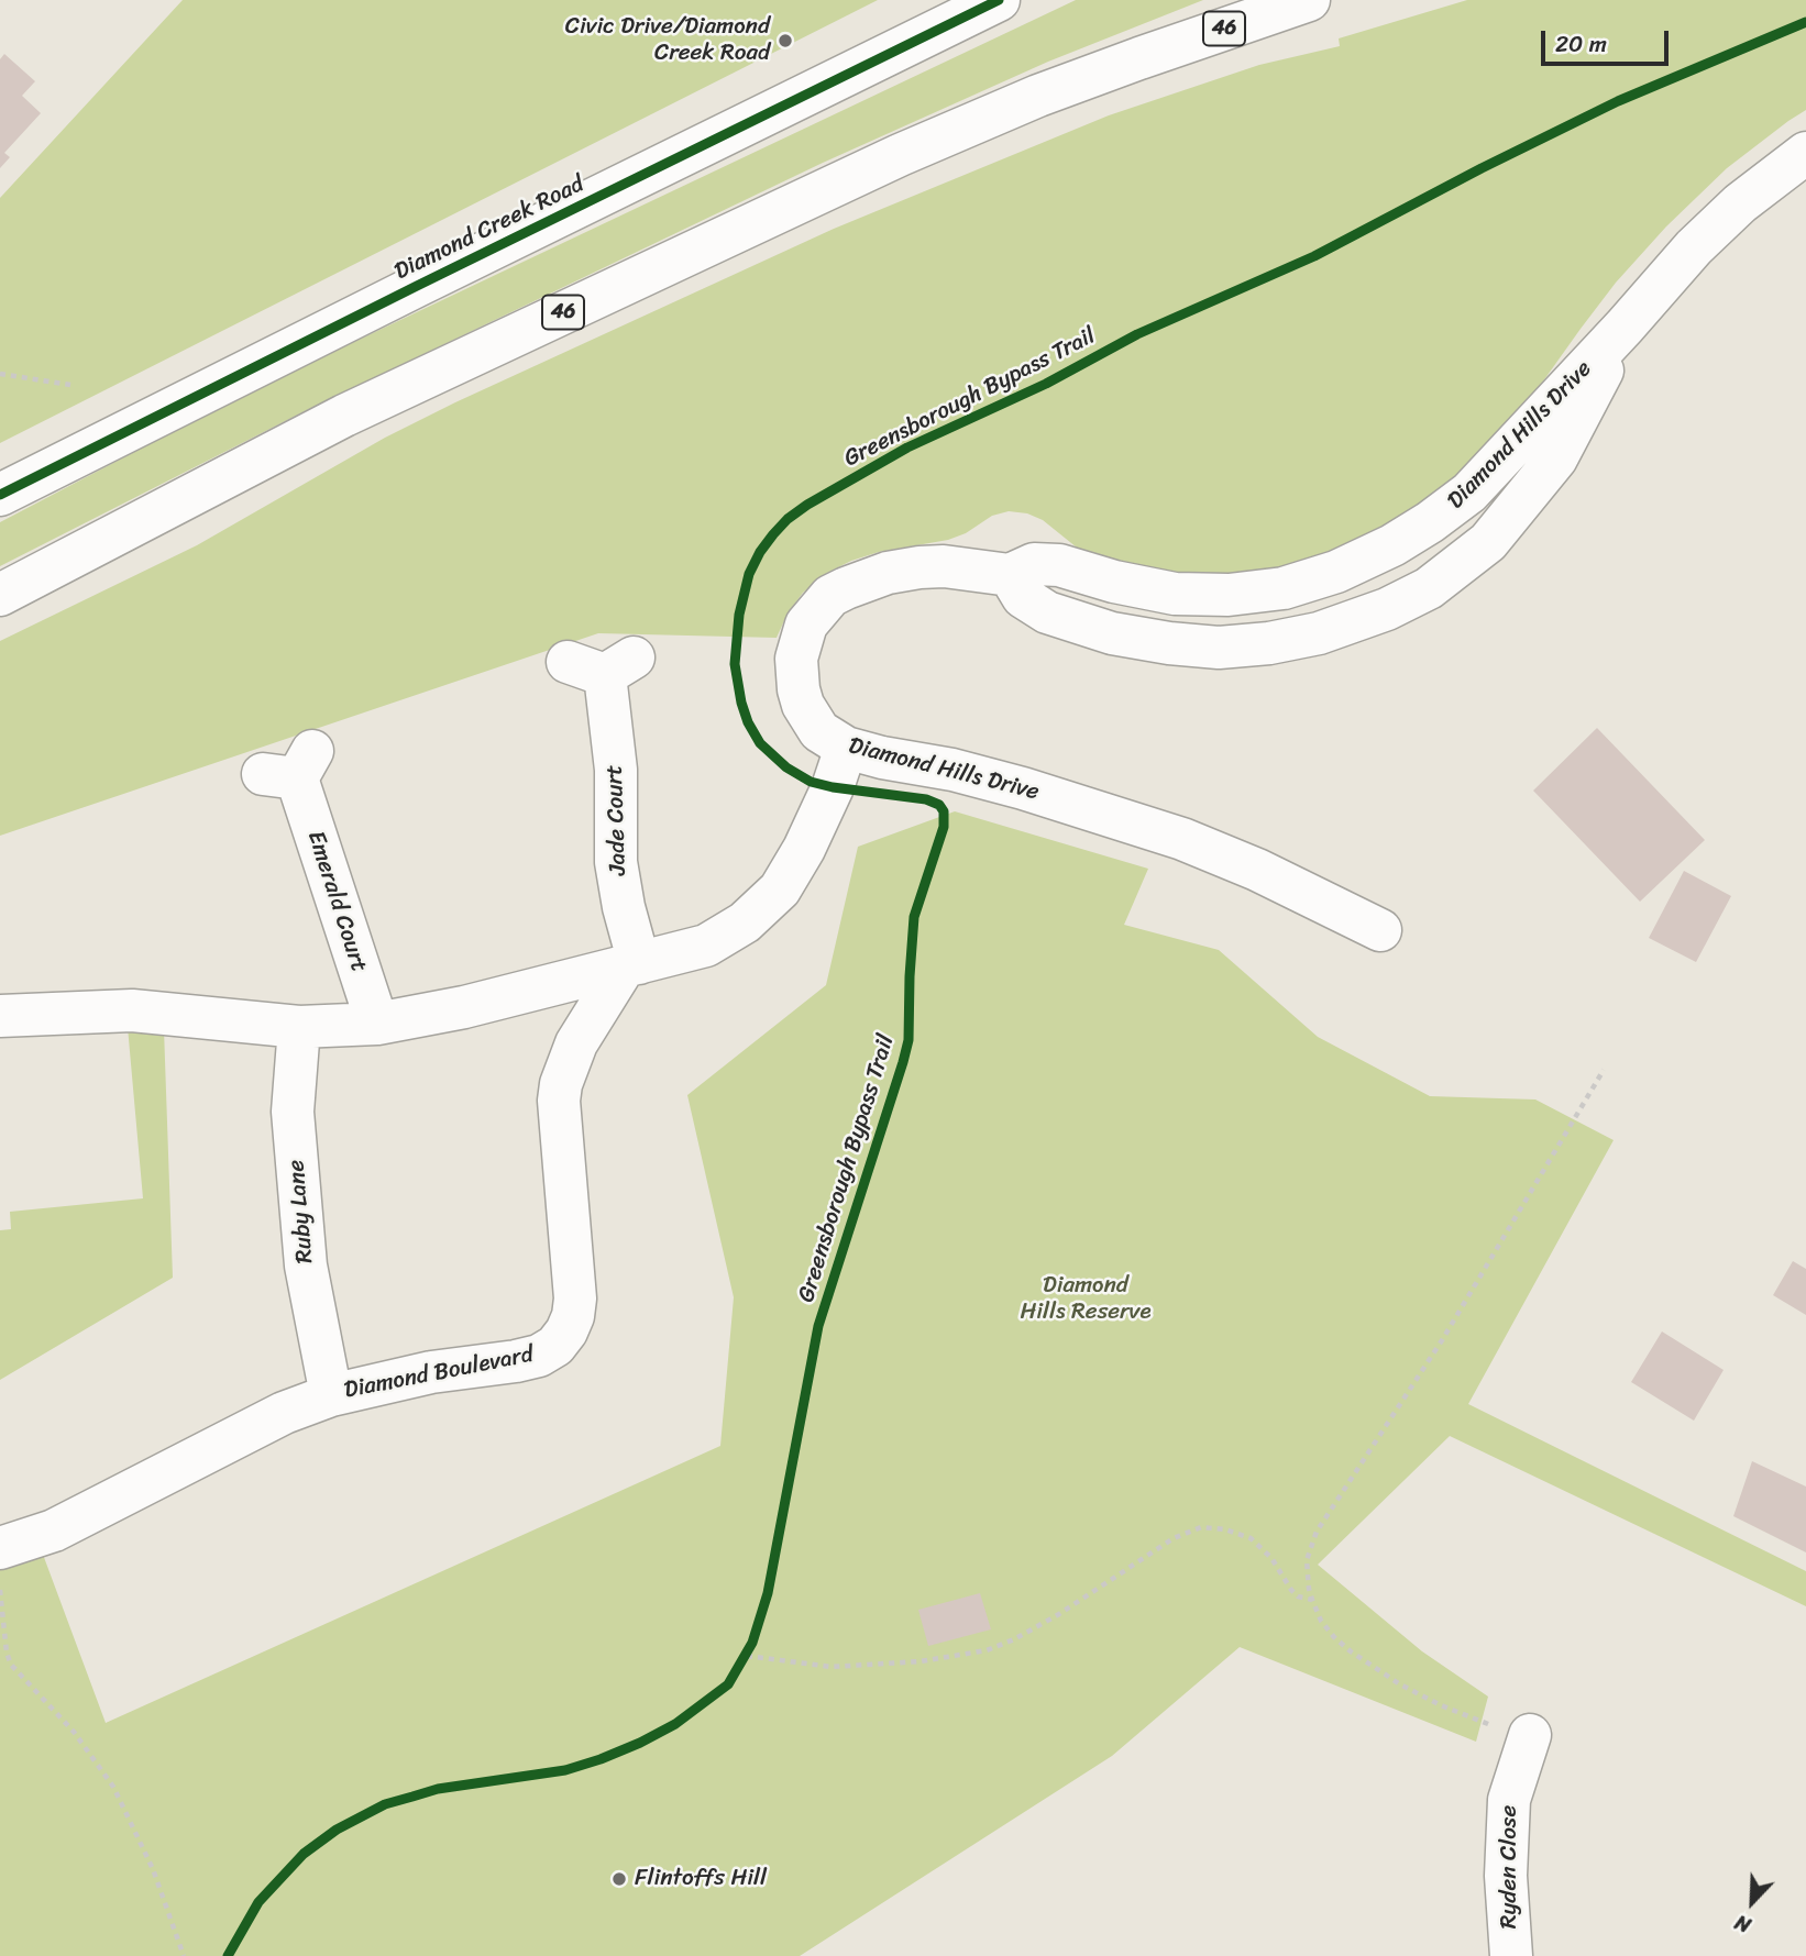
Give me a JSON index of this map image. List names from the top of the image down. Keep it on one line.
{"streets":{"street":["46","Diamond Creek Road","Diamond Hills Drive","Jade Court","Emerald Court","Ruby Lane","Diamond Boulevard","Ryden Close"],"cycle path":["Greensborough Bypass Trail"]},"crossings":[["Jade Court","Diamond Boulevard"],["Ruby Lane","Diamond Boulevard"]],"parks":["Diamond Hills Reserve"],"places":["Civic Drive/Diamond Creek Road","Flintoffs Hill"],"scale_bar":"20 m","north":"bottom left"}
